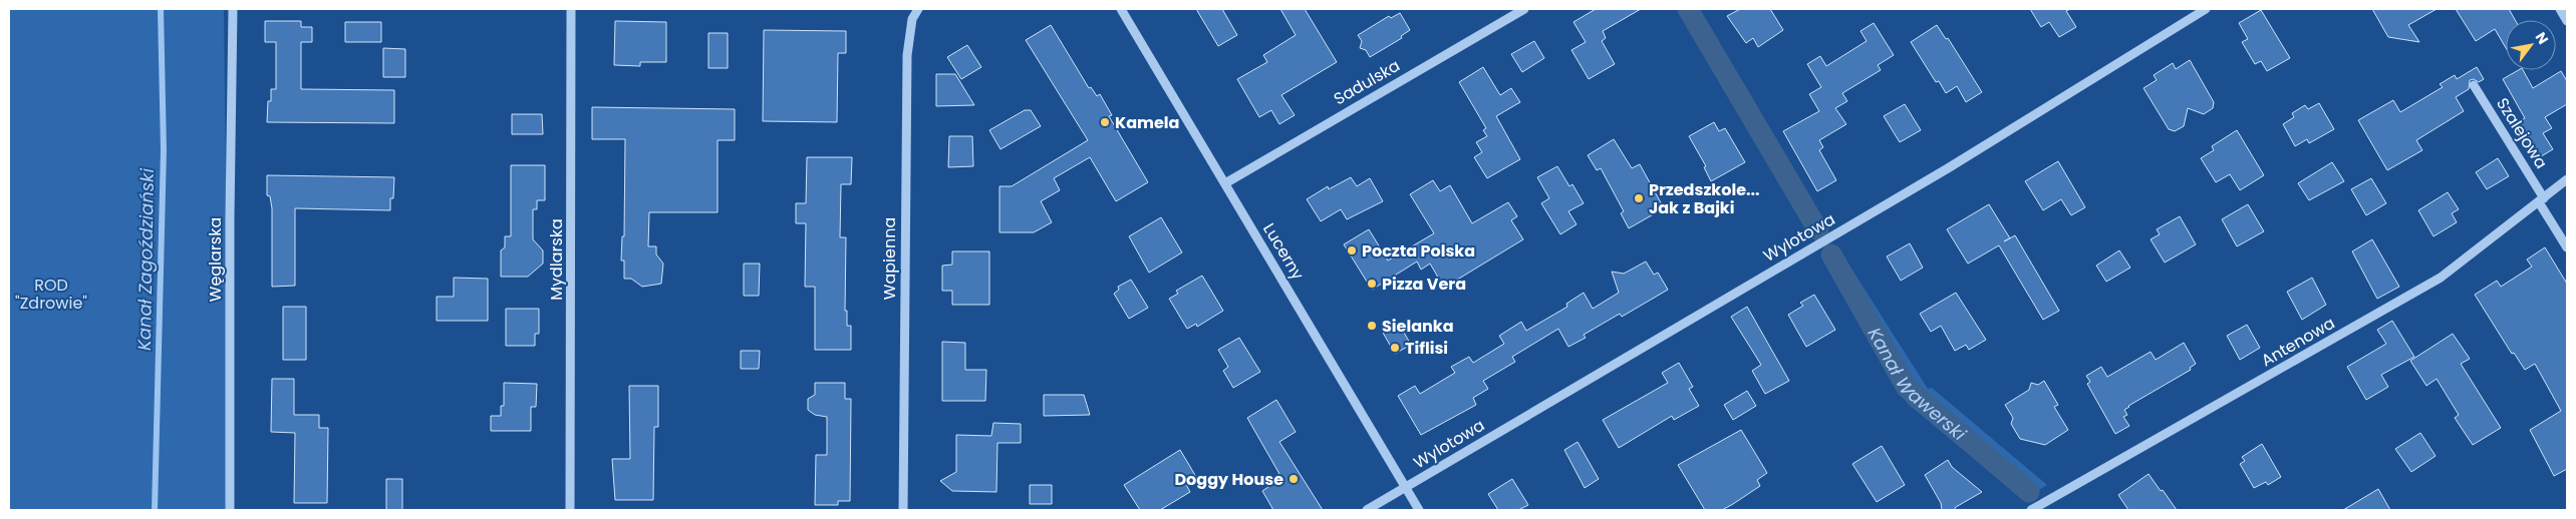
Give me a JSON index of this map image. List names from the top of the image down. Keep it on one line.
{"streets":{"street":["Sadulska","Szalejowa","Wylotowa","Lucerny","Wapienna","Węglarska","Mydlarska","Antenowa"]},"crossings":[["Sadulska","Lucerny"],["Szalejowa","Antenowa"],["Wylotowa","Lucerny"]],"water":["Kanał Zagoździański","Kanał Wawerski"],"parks":["ROD \"Zdrowie\""],"places":["Kamela","Przedszkole... Jak z Bajki","Poczta Polska","Pizza Vera","Sielanka","Tiflisi","Doggy House"],"north":"top right"}
